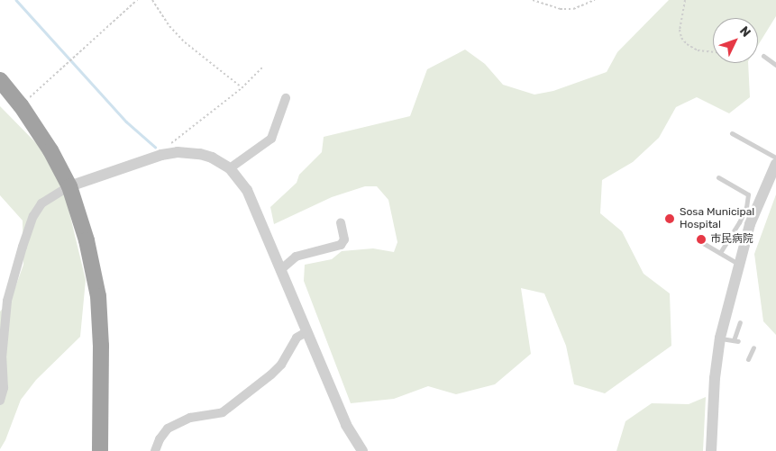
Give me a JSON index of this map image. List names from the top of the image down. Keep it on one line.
{"places":["Sosa Municipal Hospital","市民病院"],"north":"top right"}
